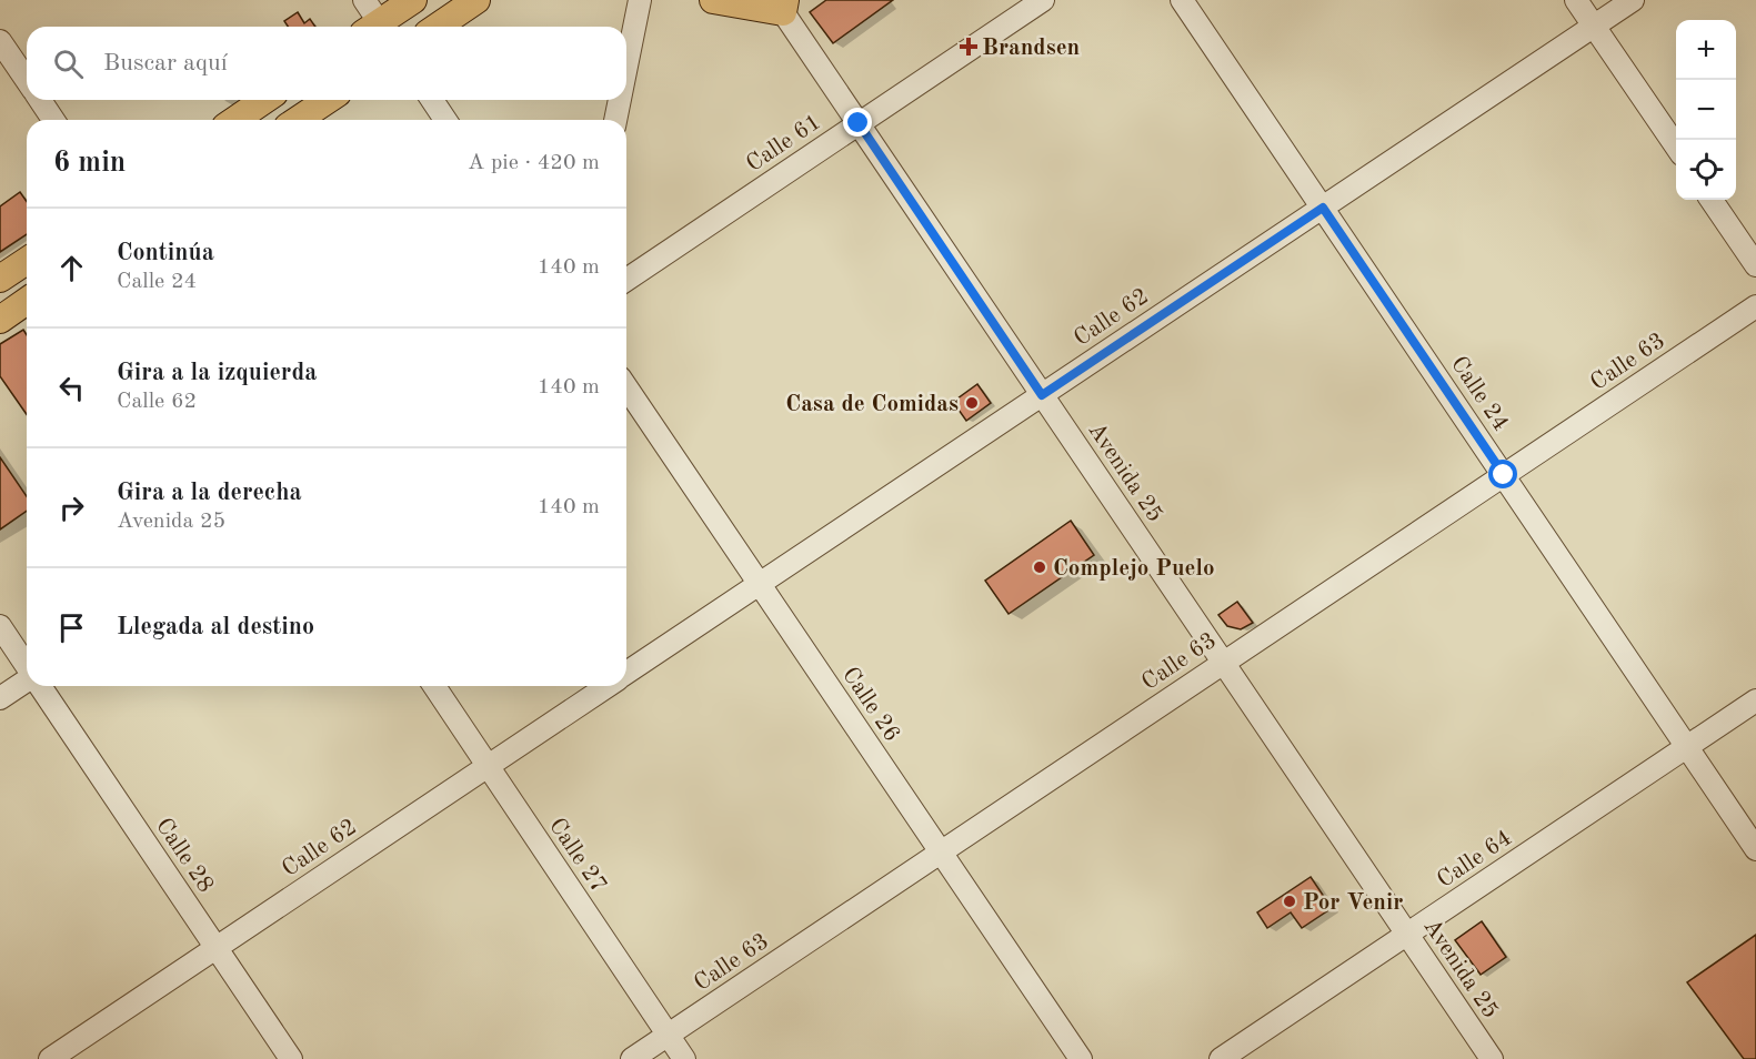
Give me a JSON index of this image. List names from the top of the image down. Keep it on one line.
{"streets":{"street":["Calle 61","Calle 62","Calle 63","Calle 24","Avenida 25","Calle 26","Calle 28","Calle 27","Calle 64"]},"crossings":[["Calle 61","Avenida 25"],["Calle 62","Calle 24"],["Calle 62","Avenida 25"],["Calle 62","Calle 26"],["Calle 62","Calle 28"],["Calle 62","Calle 27"],["Calle 63","Calle 24"],["Calle 63","Avenida 25"],["Calle 63","Calle 26"],["Calle 63","Calle 27"],["Calle 24","Calle 64"],["Avenida 25","Calle 64"]],"places":{"health":["Brandsen"],"other":["Casa de Comidas","Complejo Puelo","Por Venir"]},"page":{"map_buttons":["+","−"],"search":"Buscar aquí","heading":["6 min","A pie · 420 m"],"list":[["Continúa","Calle 24","140 m"],["Gira a la izquierda","Calle 62","140 m"],["Gira a la derecha","Avenida 25","140 m"],"Llegada al destino"]}}
